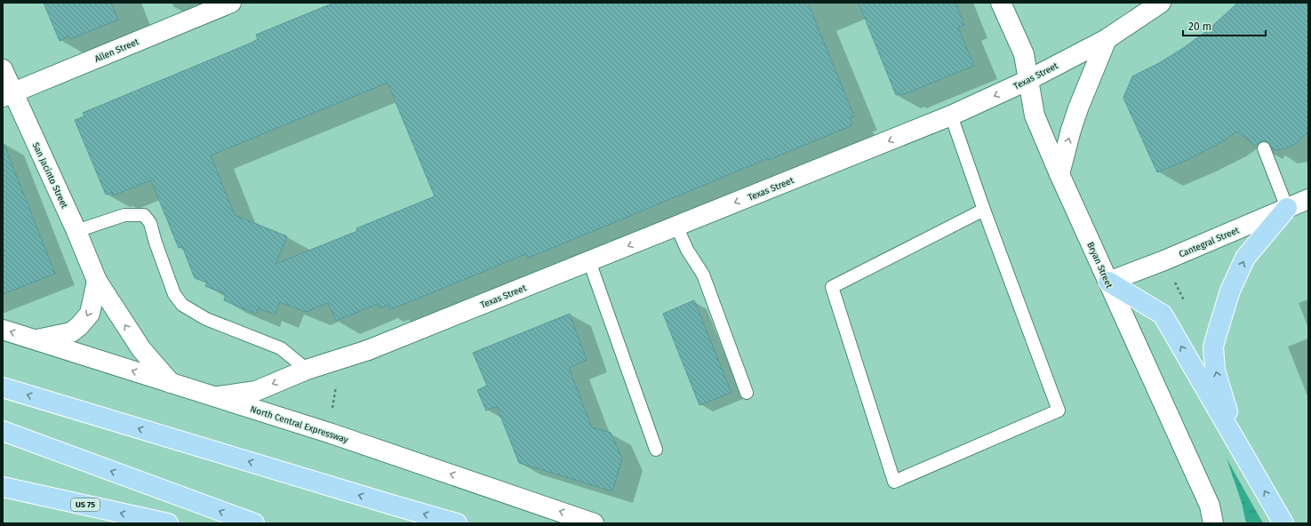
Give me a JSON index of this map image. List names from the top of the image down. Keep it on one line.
{"streets":{"highway":["US 75"],"street":["Allen Street","Texas Street","San Jacinto Street","Cantegral Street","Bryan Street","North Central Expressway"]},"crossings":[["Allen Street","San Jacinto Street"],["Texas Street","Bryan Street"],["Texas Street","North Central Expressway"],["San Jacinto Street","North Central Expressway"],["Cantegral Street","Bryan Street"]],"one_way":["Texas Street","San Jacinto Street","North Central Expressway"],"scale_bar":"20 m"}
